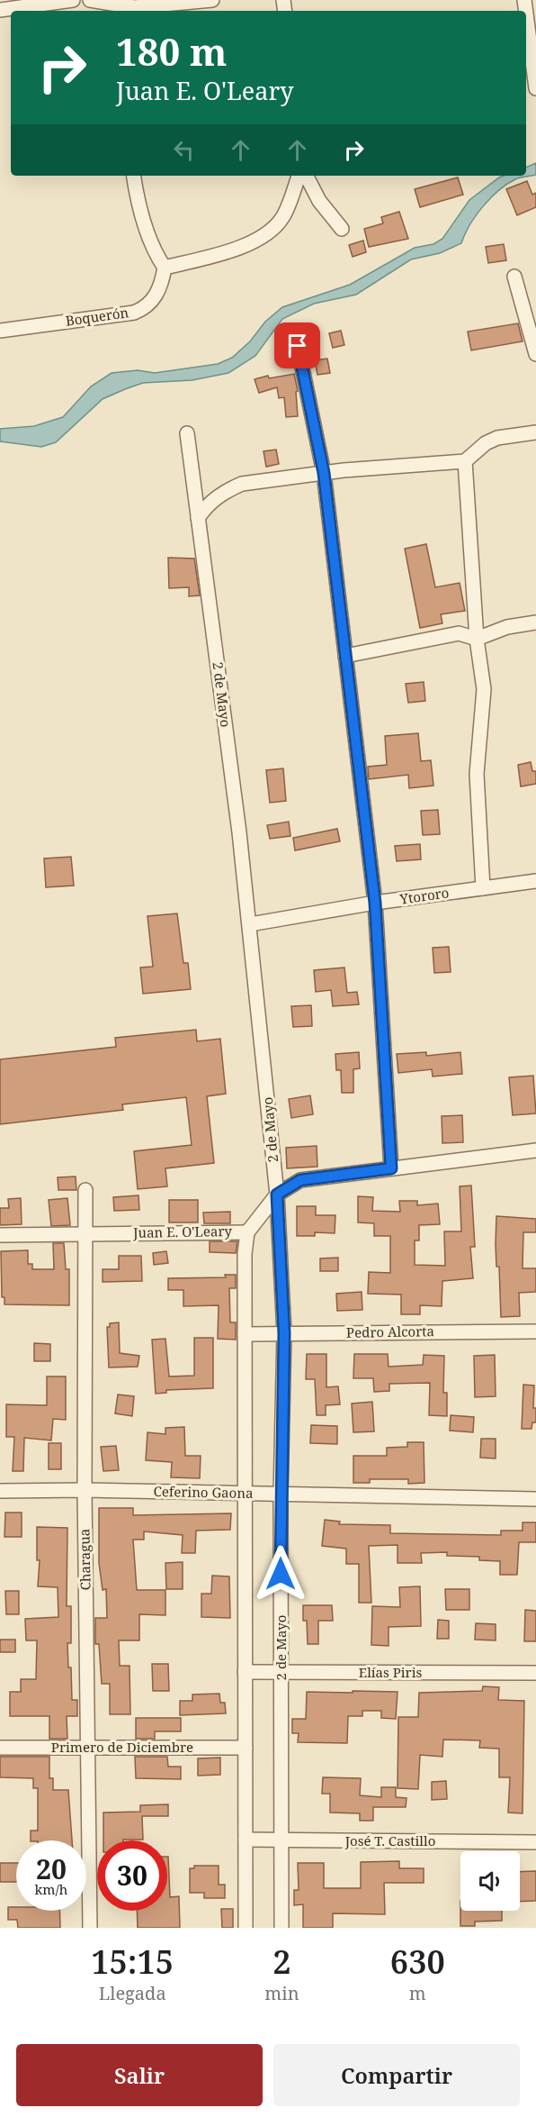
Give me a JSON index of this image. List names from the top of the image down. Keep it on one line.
{"streets":{"street":["Boquerón","2 de Mayo","Ytororo","Juan E. O'Leary","Pedro Alcorta","Ceferino Gaona","Charagua","Elías Piris","Primero de Diciembre","José T. Castillo"]},"crossings":[["2 de Mayo","Ytororo"],["2 de Mayo","Juan E. O'Leary"],["2 de Mayo","Pedro Alcorta"],["2 de Mayo","Ceferino Gaona"],["2 de Mayo","Elías Piris"],["2 de Mayo","José T. Castillo"],["Juan E. O'Leary","Charagua"],["Ceferino Gaona","Charagua"],["Charagua","Primero de Diciembre"]],"page":{"turn":["180 m","Juan E. O'Leary"],"speed":"20 km/h","limit":"30","eta":["15:15","Llegada","2","min","630","m"],"buttons":["Salir","Compartir"]}}
